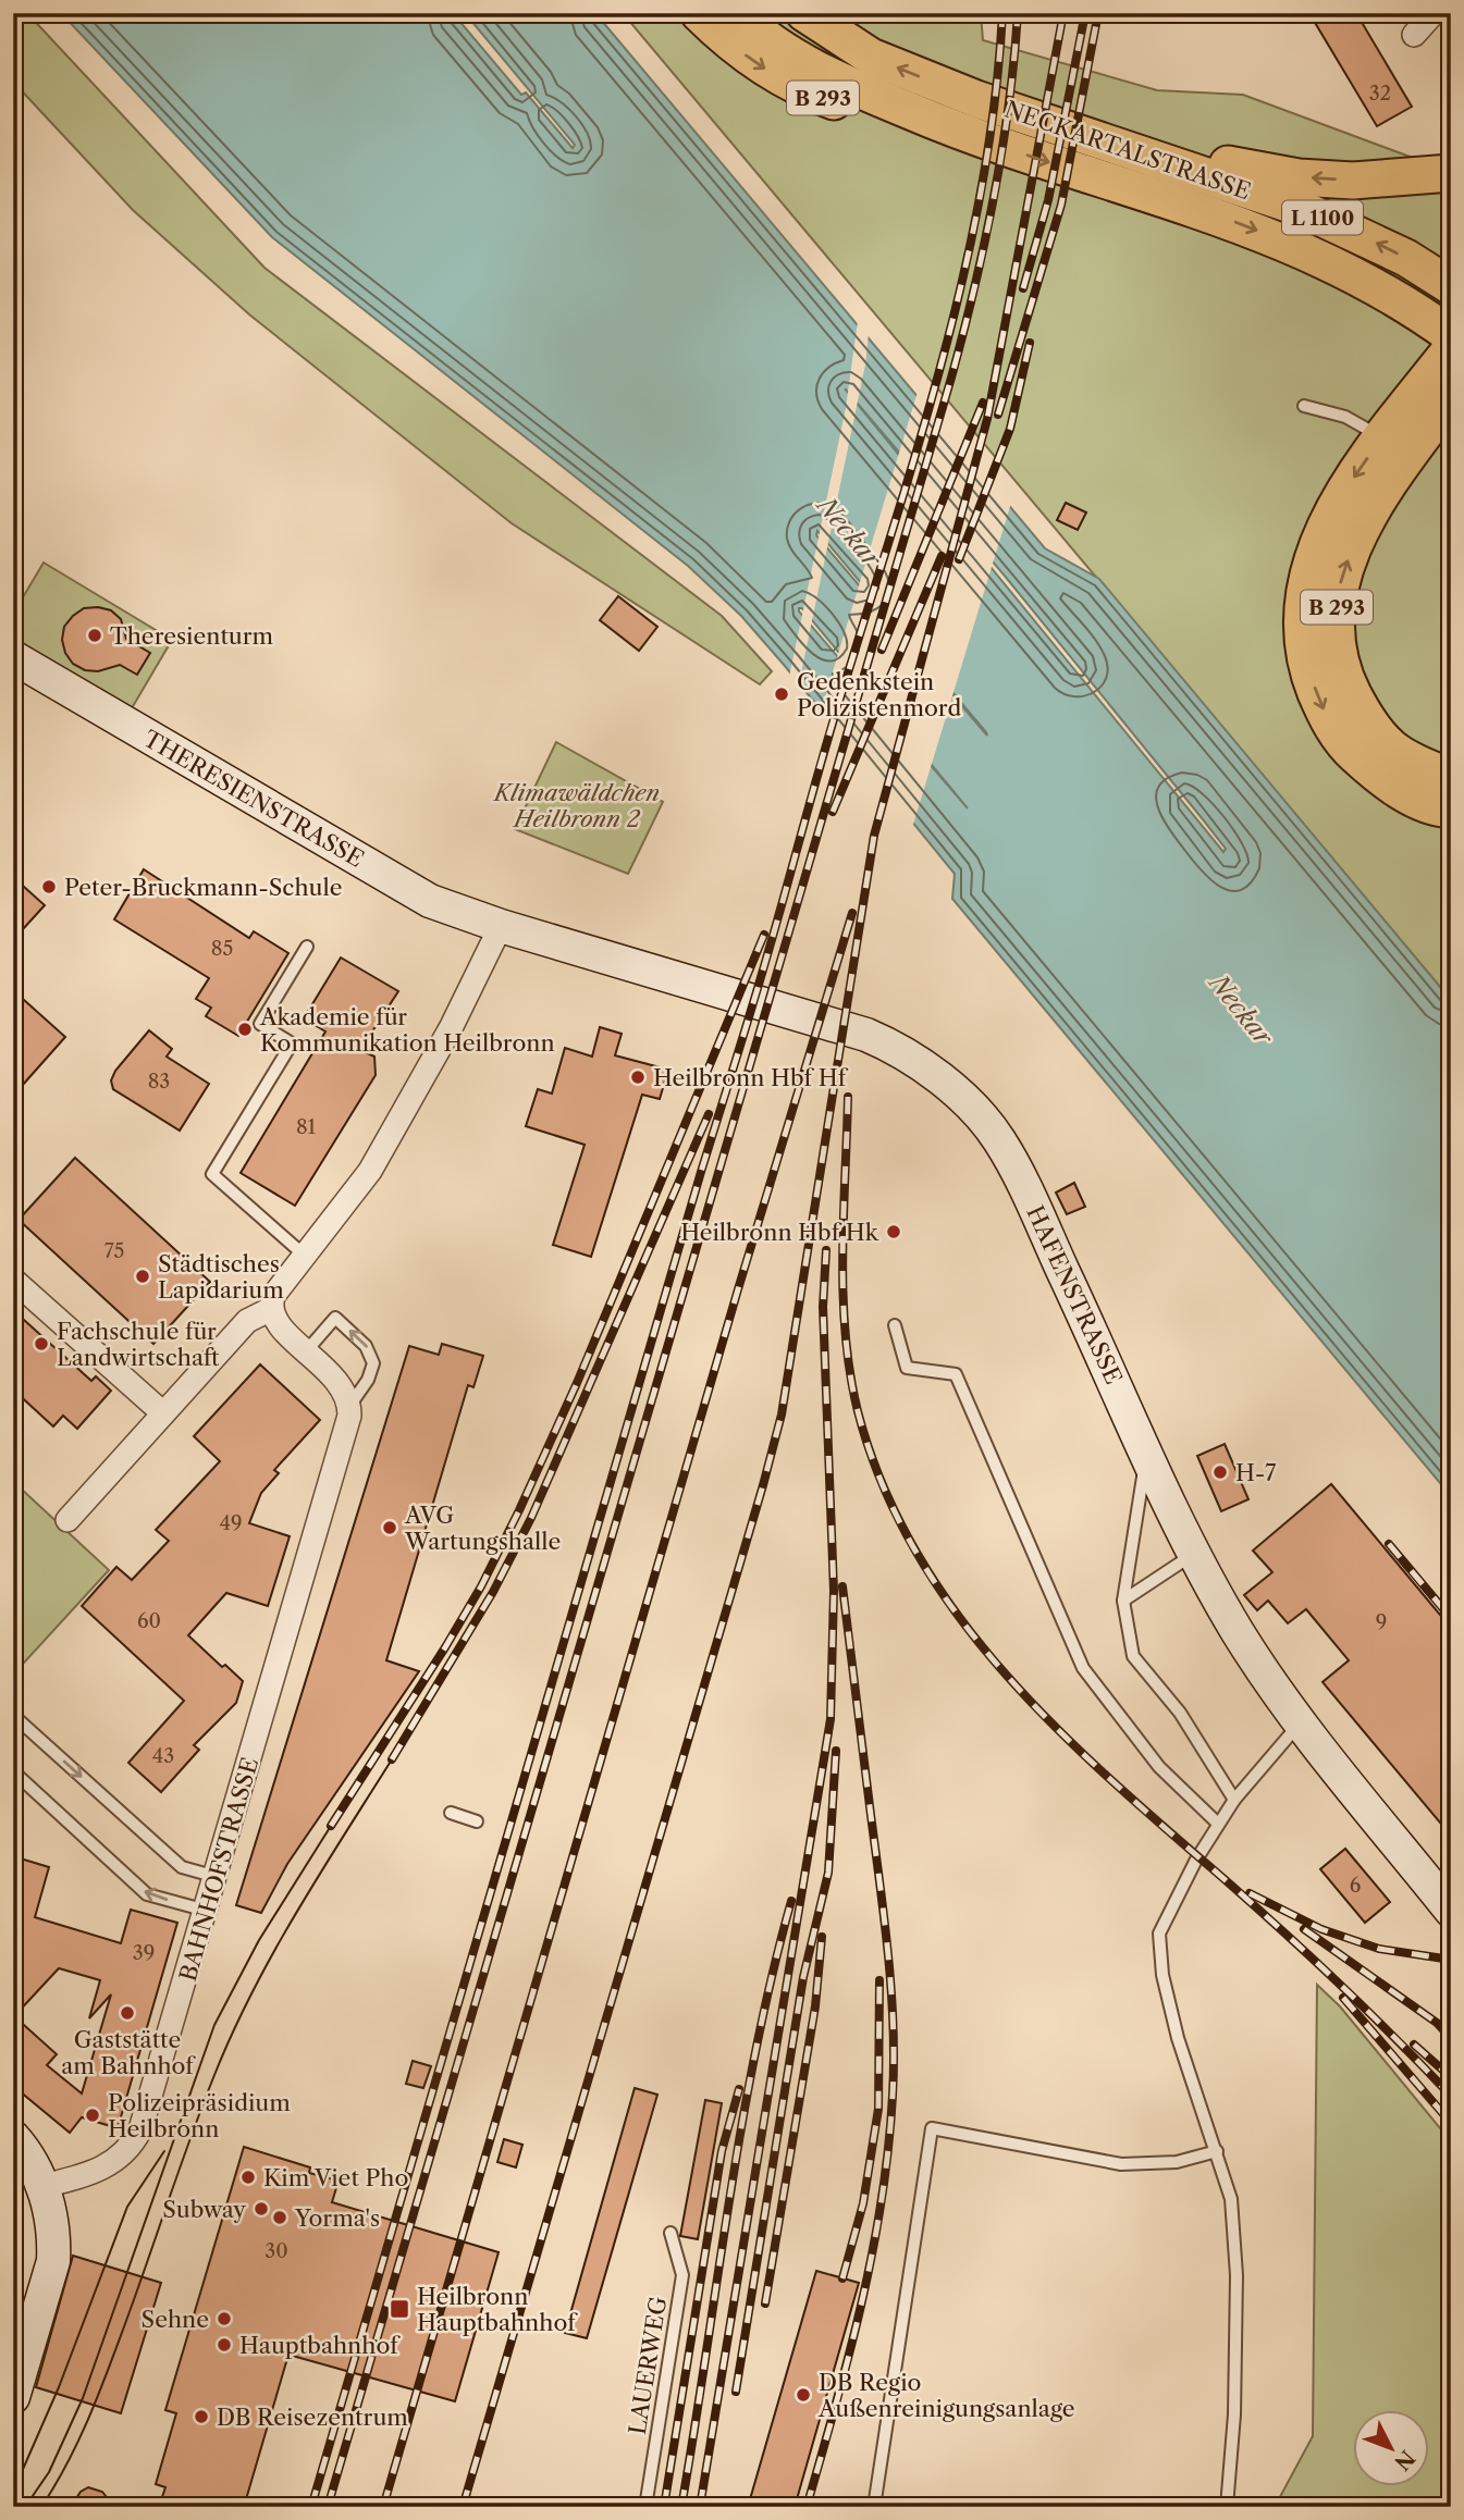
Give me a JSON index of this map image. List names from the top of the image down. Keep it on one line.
{"streets":{"main road":["B 293","NECKARTALSTRASSE","L 1100","THERESIENSTRASSE","HAFENSTRASSE"],"street":["BAHNHOFSTRASSE"],"lane":["LAUERWEG"]},"crossings":[["B 293","NECKARTALSTRASSE"],["THERESIENSTRASSE","HAFENSTRASSE"]],"water":["Neckar"],"parks":["Klimawäldchen Heilbronn 2"],"places":{"other":["Theresienturm","Gedenkstein Polizistenmord","Peter-Bruckmann-Schule","Akademie für Kommunikation Heilbronn","Heilbronn Hbf Hf","Heilbronn Hbf Hk","Städtisches Lapidarium","Fachschule für Landwirtschaft","H-7","AVG Wartungshalle","Gaststätte am Bahnhof","Polizeipräsidium Heilbronn","Kim Viet Pho","Subway","Yorma's","Sehne","Hauptbahnhof","DB Regio Außenreinigungsanlage","DB Reisezentrum"],"transit":["Heilbronn Hauptbahnhof"]},"house_numbers":["32","85","83","81","75","49","60","9","43","6","39","30"],"north":"bottom right"}
